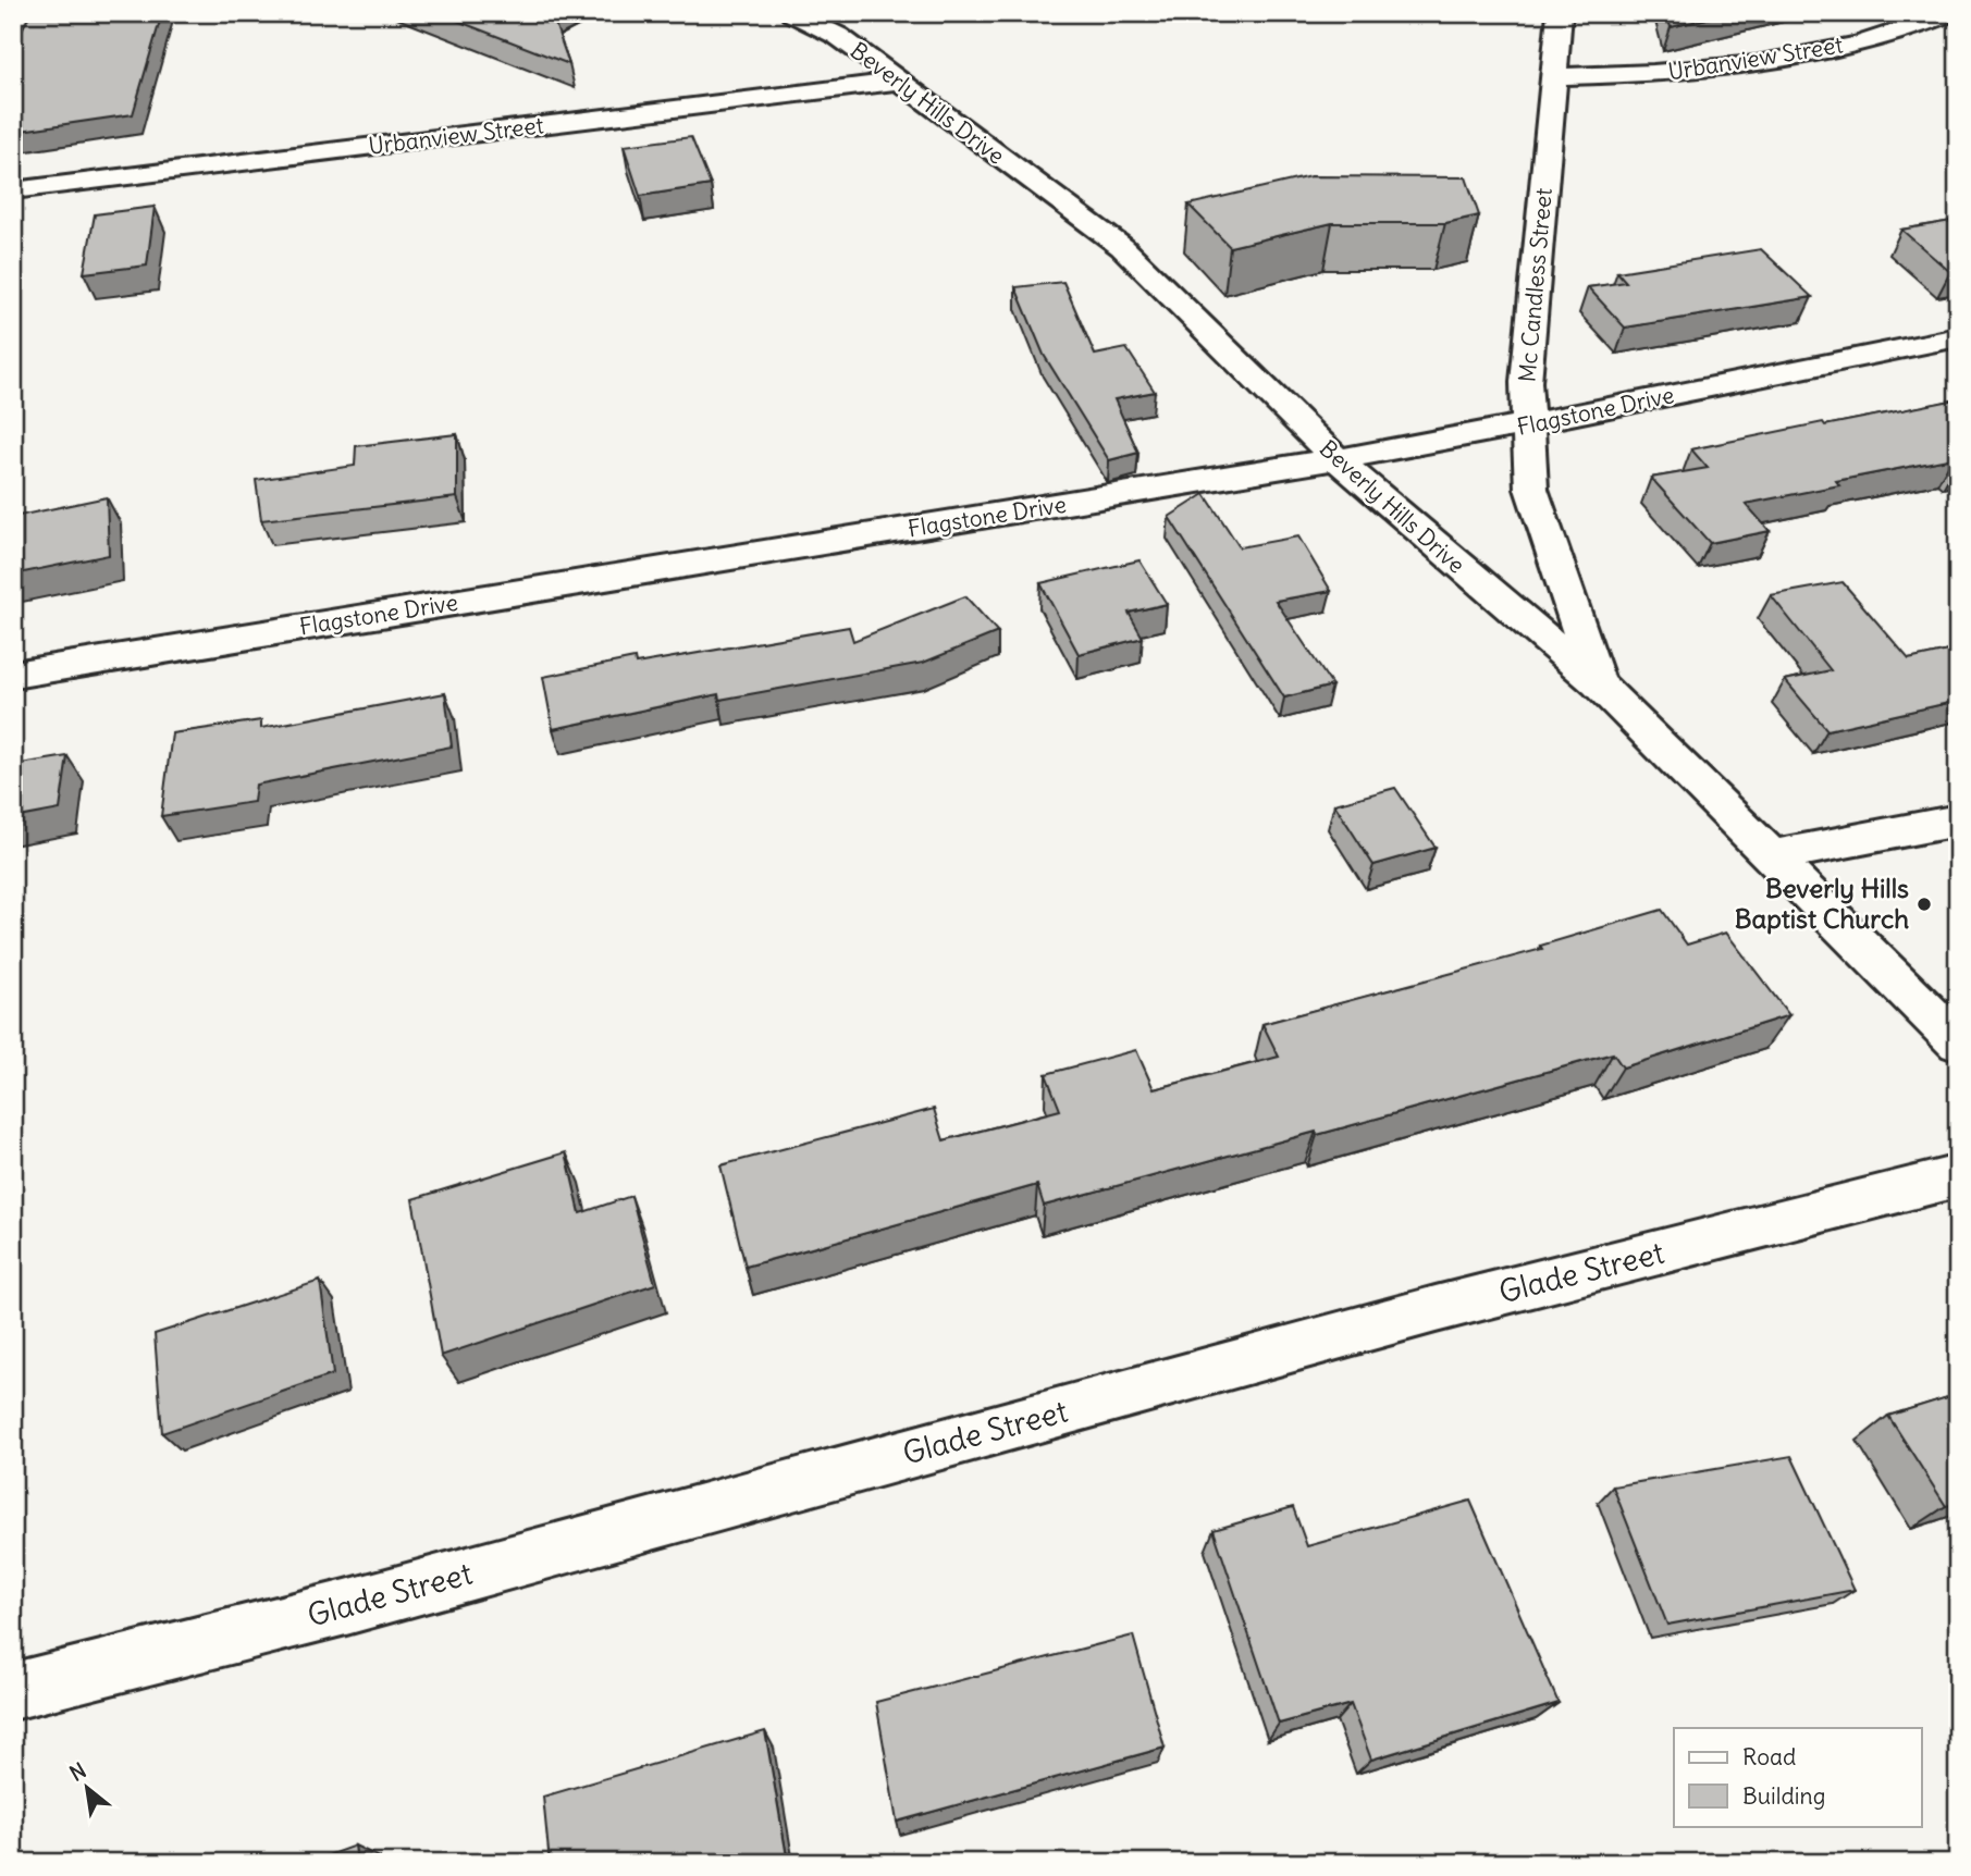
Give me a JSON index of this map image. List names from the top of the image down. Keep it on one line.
{"streets":{"street":["Urbanview Street","Beverly Hills Drive","Mc Candless Street","Flagstone Drive","Glade Street"]},"crossings":[["Urbanview Street","Beverly Hills Drive"],["Urbanview Street","Mc Candless Street"],["Beverly Hills Drive","Mc Candless Street"],["Beverly Hills Drive","Flagstone Drive"],["Mc Candless Street","Flagstone Drive"]],"places":["Beverly Hills Baptist Church"],"legend":["Road","Building"],"north":"top left"}
